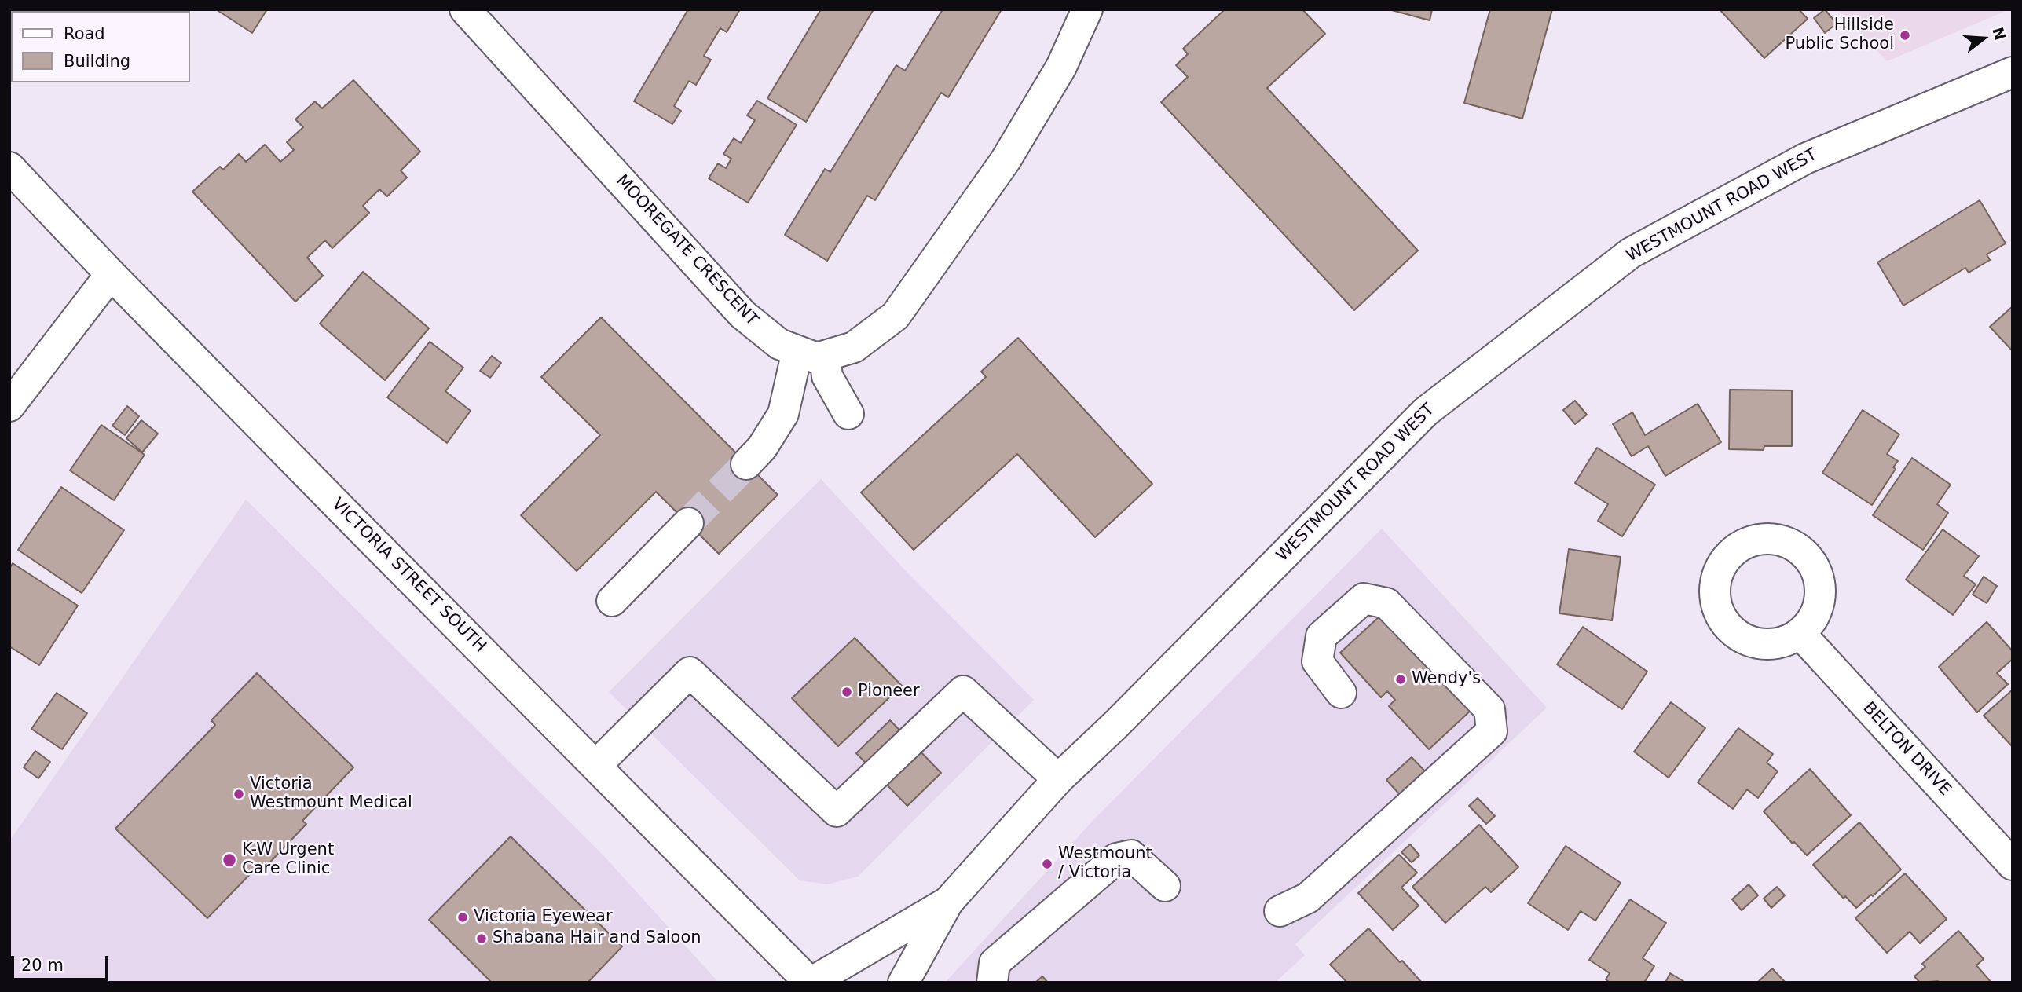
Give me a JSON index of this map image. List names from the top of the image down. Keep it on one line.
{"streets":{"main road":["WESTMOUNT ROAD WEST","MOOREGATE CRESCENT","VICTORIA STREET SOUTH","BELTON DRIVE"]},"crossings":[["WESTMOUNT ROAD WEST","VICTORIA STREET SOUTH"]],"places":["Hillside Public School","Wendy's","Pioneer","Victoria Westmount Medical","K-W Urgent Care Clinic","Westmount / Victoria","Victoria Eyewear","Shabana Hair and Saloon"],"legend":["Road","Building"],"scale_bar":"20 m","north":"right"}
